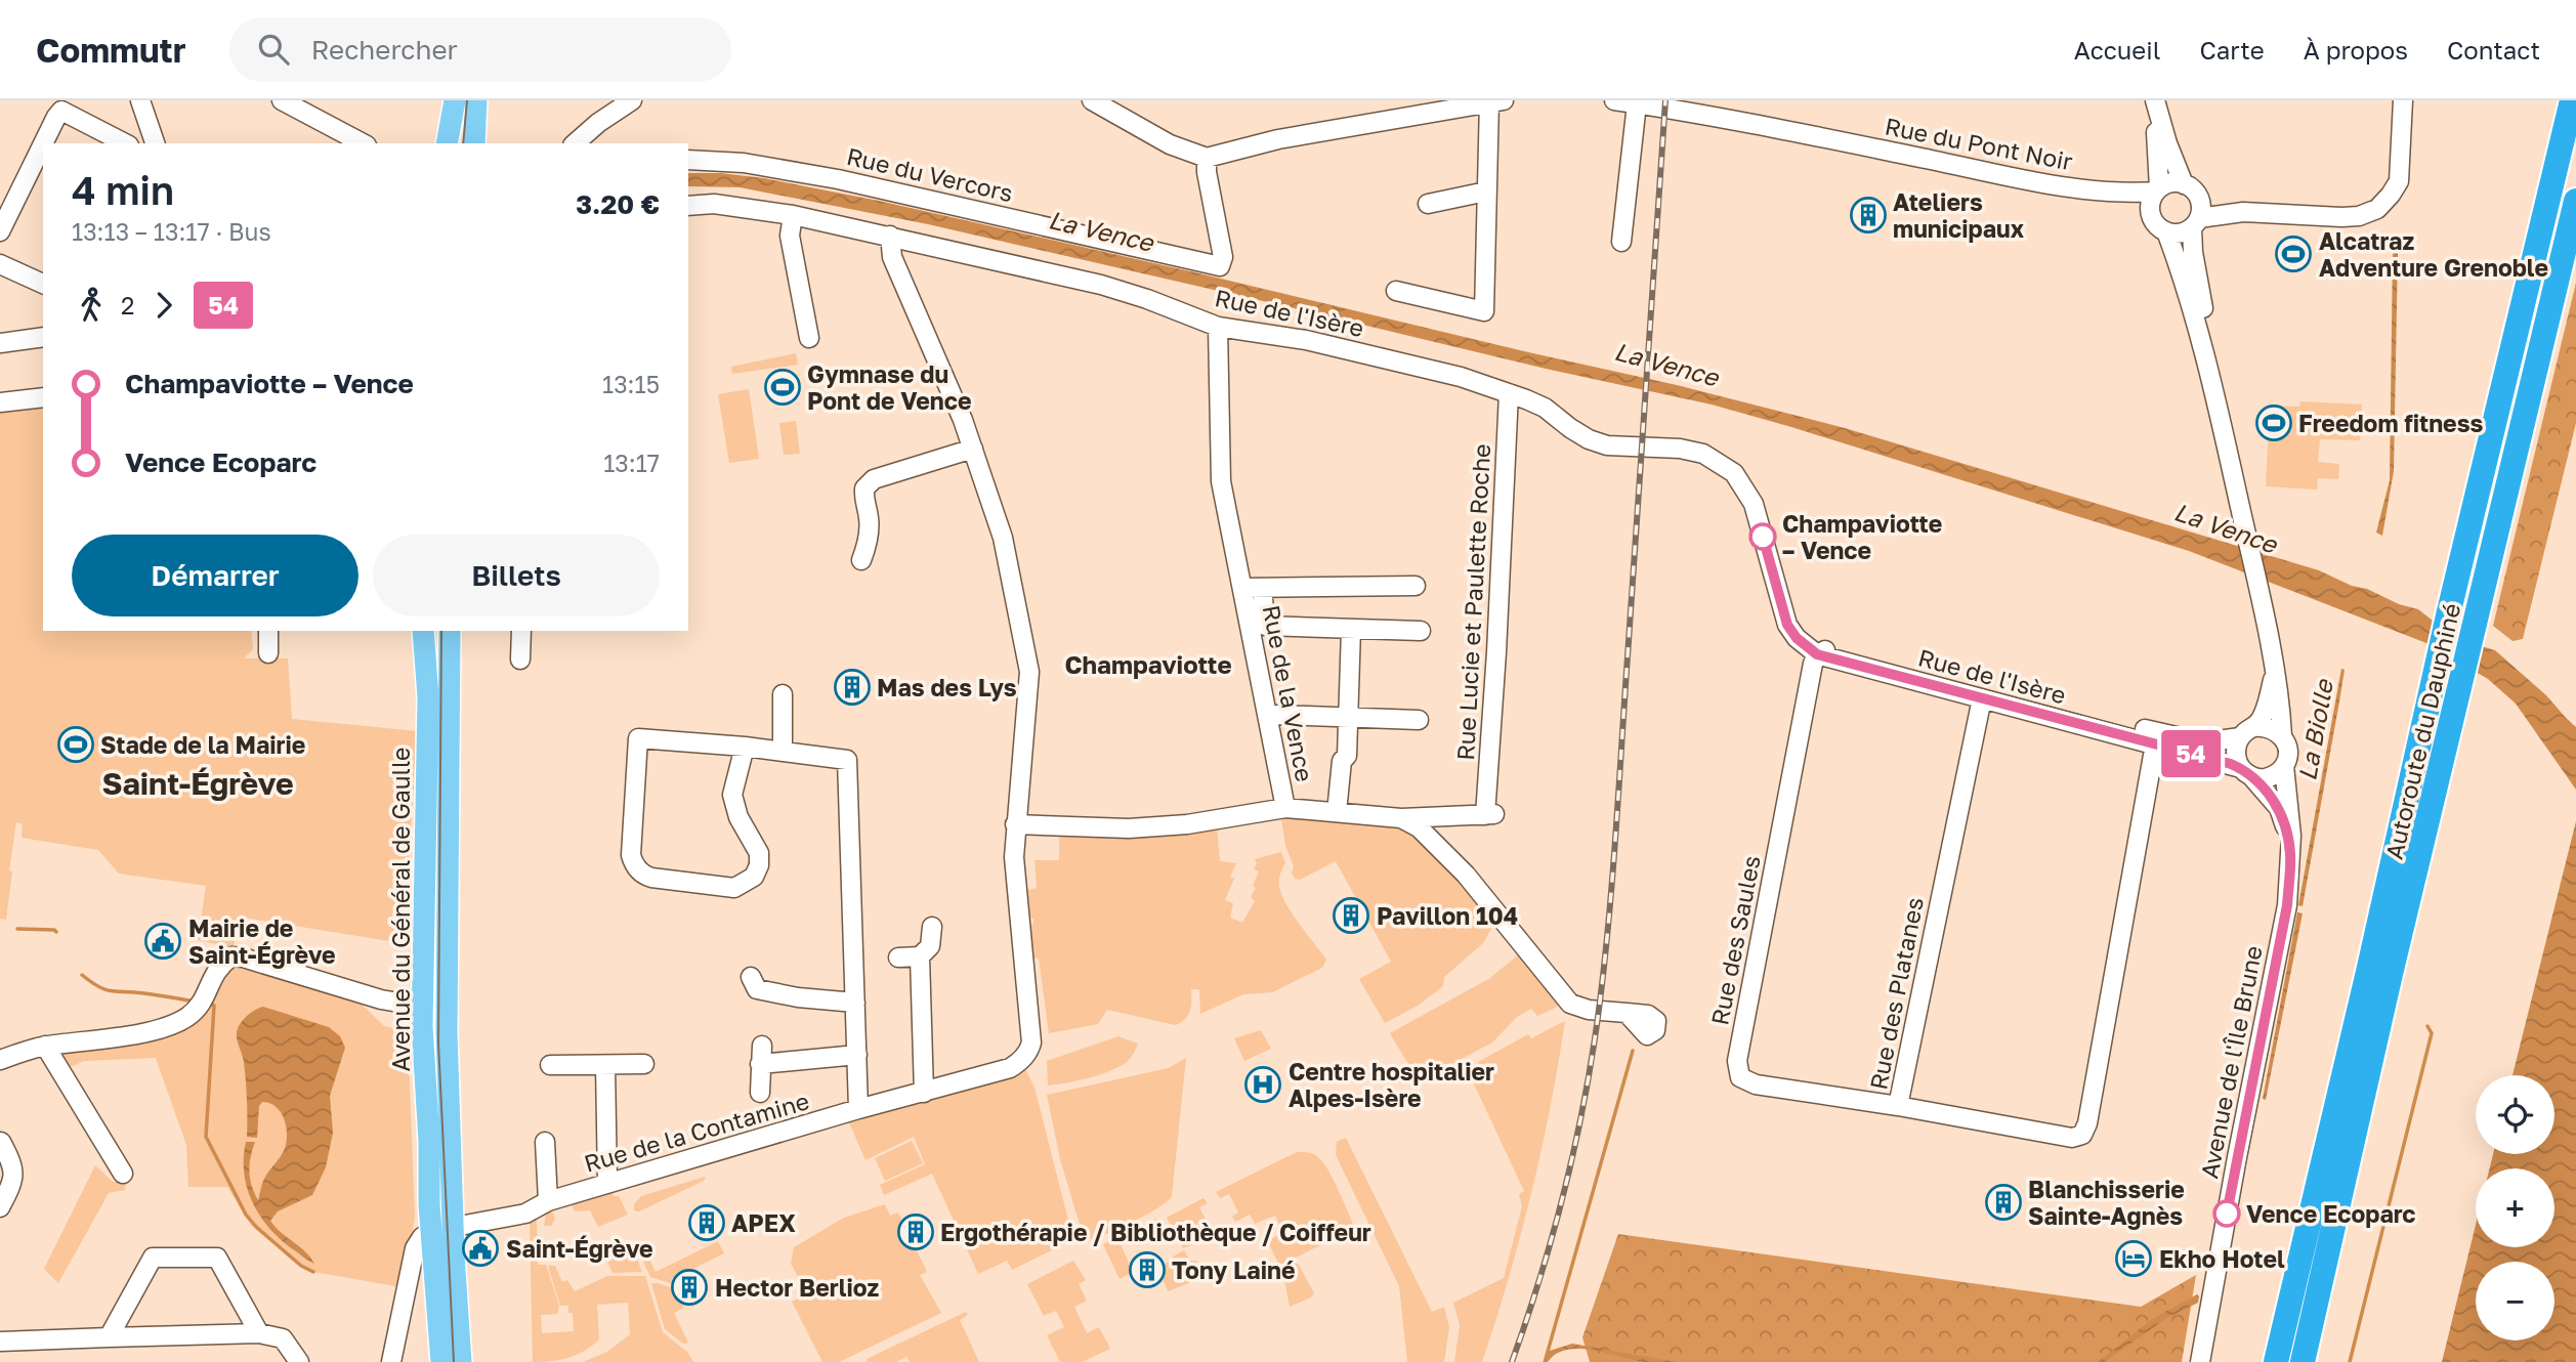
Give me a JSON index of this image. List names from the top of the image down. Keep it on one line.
{"streets":{"highway":["Autoroute du Dauphiné"],"main road":["Avenue du Général de Gaulle"],"street":["Rue du Pont Noir","Rue du Vercors","Rue de l'Isère","Rue Lucie et Paulette Roche","Rue de la Vence","Rue des Saules","Rue des Platanes","Avenue de l'Île Brune","Rue de la Contamine"]},"crossings":[["Rue de l'Isère","Rue Lucie et Paulette Roche"],["Rue de l'Isère","Rue de la Vence"],["Rue de l'Isère","Rue des Saules"],["Rue de l'Isère","Rue des Platanes"],["Rue de l'Isère","Avenue de l'Île Brune"],["Avenue du Général de Gaulle","Rue de la Contamine"],["Rue des Saules","Rue des Platanes"]],"districts":["Champaviotte","Saint-Égrève"],"water":["La Vence","La Biolle"],"places":{"building":["Ateliers municipaux","Mas des Lys","Pavillon 104","Blanchisserie Sainte-Agnès","APEX","Ergothérapie / Bibliothèque / Coiffeur","Tony Lainé","Hector Berlioz"],"sports":["Alcatraz Adventure Grenoble","Gymnase du Pont de Vence","Freedom fitness","Stade de la Mairie"],"other":["Champaviotte – Vence","Vence Ecoparc"],"public building":["Mairie de Saint-Égrève","Saint-Égrève"],"hospital":["Centre hospitalier Alpes-Isère"],"hotel":["Ekho Hotel"]},"lines":["bus line 54"],"page":{"header":"Commutr","search":"Rechercher","nav":["Accueil","Carte","À propos","Contact"],"on_map":"54","heading":["4 min","13:13 – 13:17 · Bus","3.20 €"],"legs":["2","54"],"list":[{"name":"Champaviotte – Vence","value":"13:15"},{"name":"Vence Ecoparc","value":"13:17"}],"buttons":["Démarrer","Billets"],"map_buttons":["+","−"]}}
